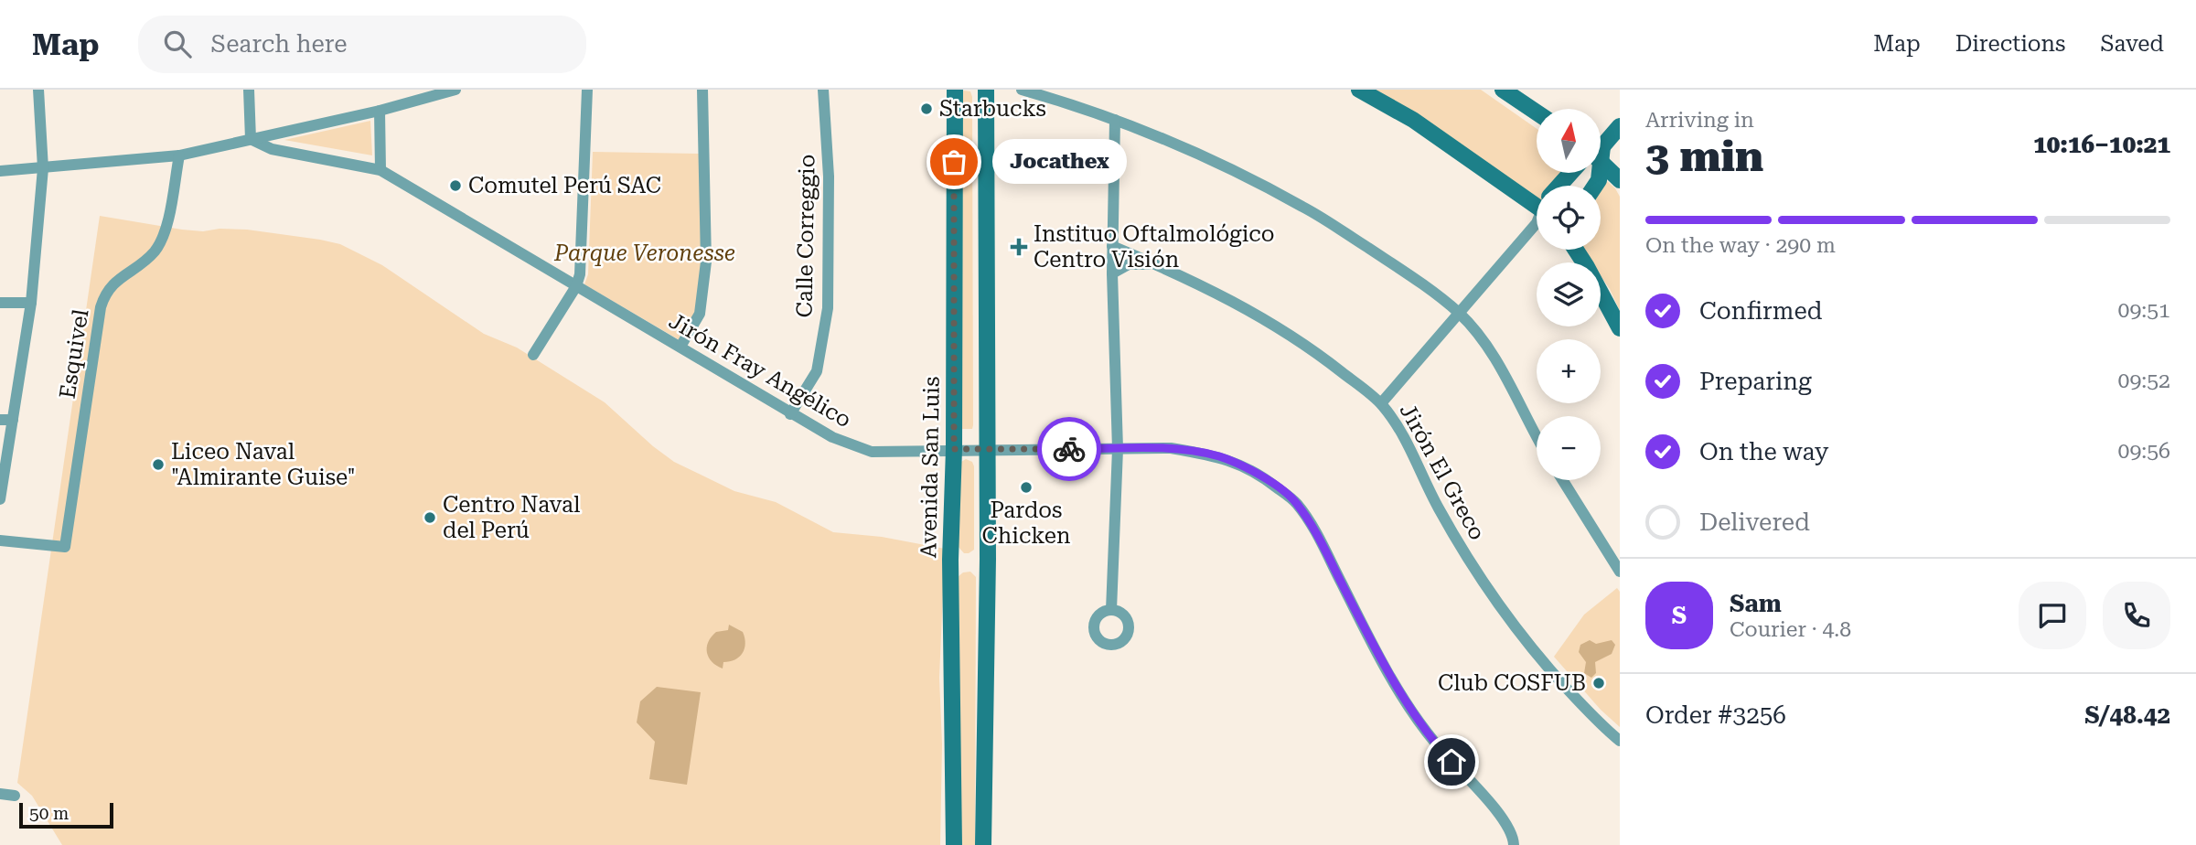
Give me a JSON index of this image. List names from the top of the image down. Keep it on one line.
{"streets":{"main road":["Avenida San Luis"],"street":["Calle Correggio","Esquivel","Jirón Fray Angélico","Jirón El Greco"]},"crossings":[["Calle Correggio","Jirón Fray Angélico"],["Jirón Fray Angélico","Avenida San Luis"]],"parks":["Parque Veronesse"],"places":{"other":["Starbucks","Jocathex","Comutel Perú SAC","Liceo Naval \"Almirante Guise\"","Pardos Chicken","Centro Naval del Perú","Club COSFUB"],"health":["Instituo Oftalmológico Centro Visión"]},"scale_bar":"50 m","north":"top","page":{"header":"Map","search":"Search here","nav":["Map","Directions","Saved"],"heading":["3 min","Arriving in","10:16–10:21"],"panel":["Sam","Courier · 4.8","Order #3256","S/48.42"],"map_buttons":["+","−"],"bubble":"Jocathex","bar":"On the way · 290 m","list":[["Confirmed","09:51"],["Preparing","09:52"],["On the way","09:56"],"Delivered"],"round":"S","scale":"50 m"}}
